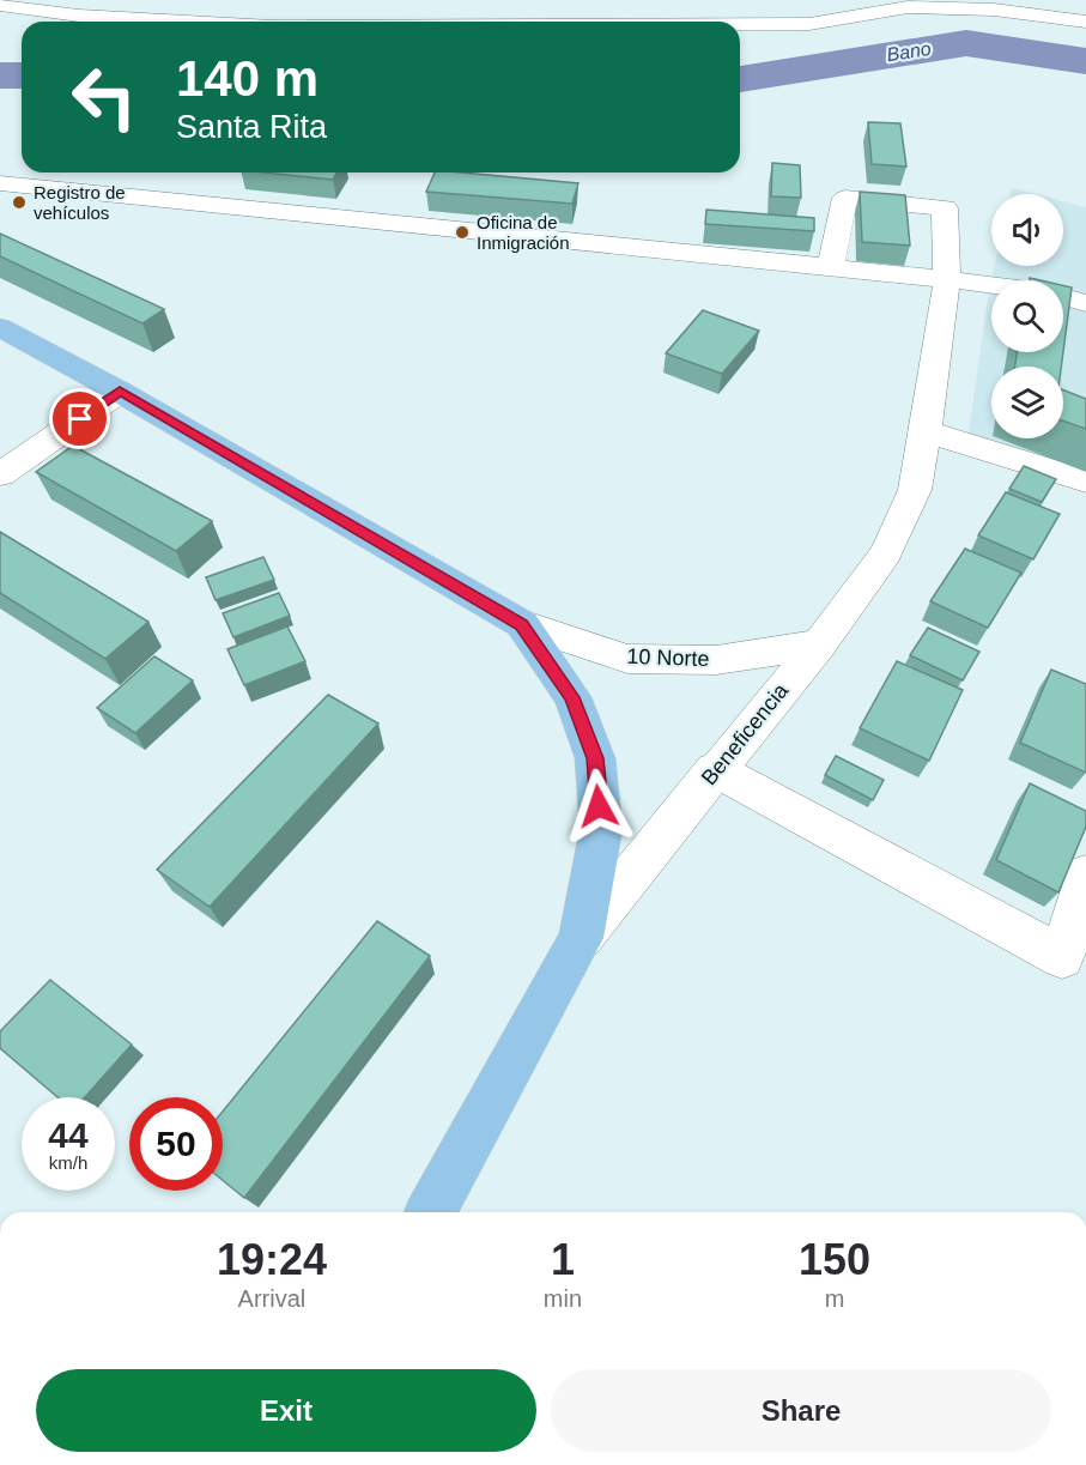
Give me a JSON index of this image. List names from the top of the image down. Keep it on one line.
{"streets":{"main road":["Beneficencia"],"street":["10 Norte"]},"crossings":[["10 Norte","Beneficencia"]],"water":["Bano"],"places":["Registro de vehículos","Oficina de Inmigración"],"page":{"turn":["140 m","Santa Rita"],"speed":"44 km/h","limit":"50","eta":["19:24","Arrival","1","min","150","m"],"buttons":["Exit","Share"]}}
